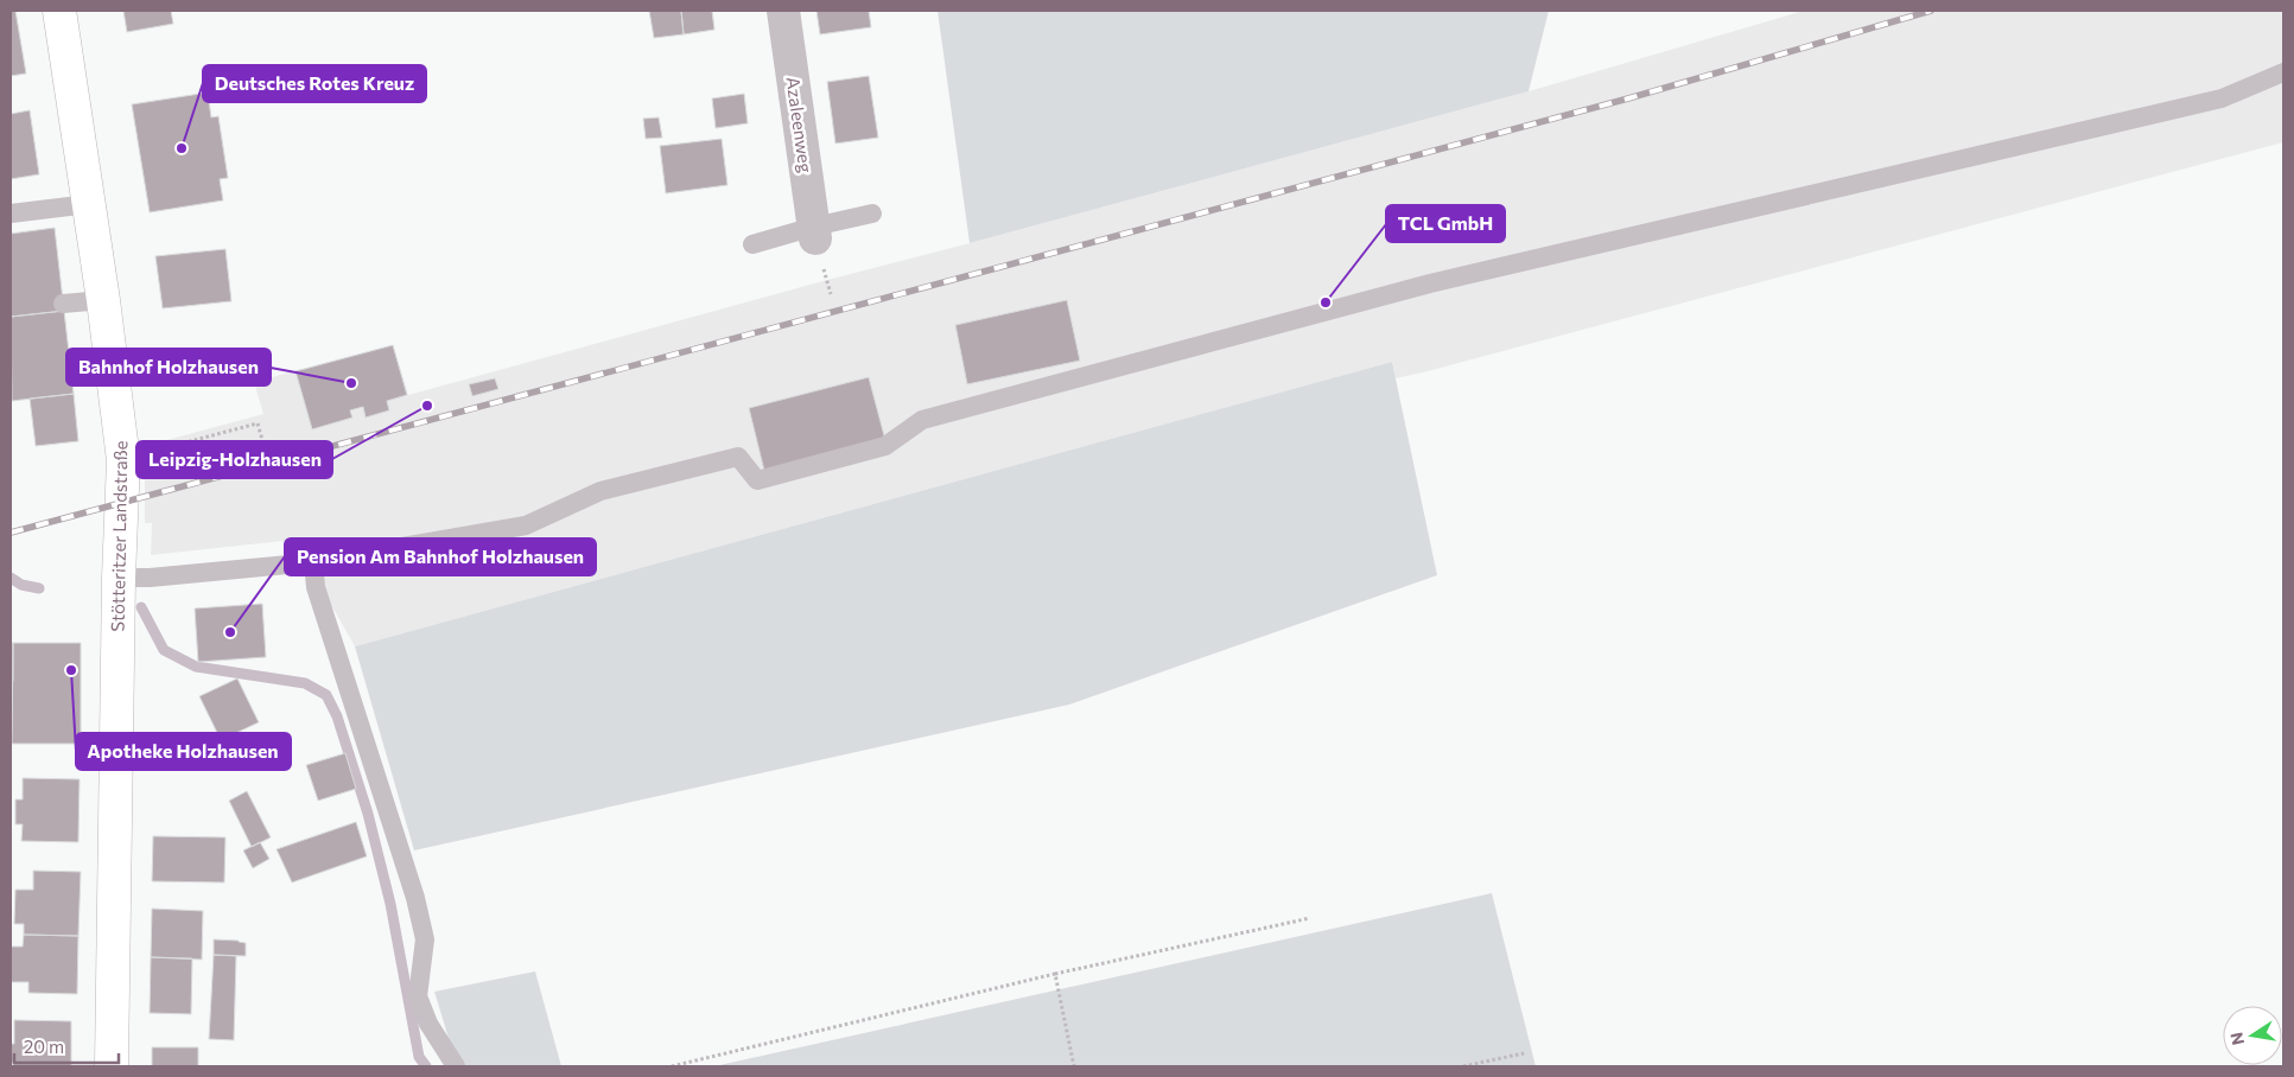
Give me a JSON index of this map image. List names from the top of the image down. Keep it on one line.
{"streets":{"main road":["Stötteritzer Landstraße"],"street":["Azaleenweg"]},"places":["Deutsches Rotes Kreuz","TCL GmbH","Bahnhof Holzhausen","Leipzig-Holzhausen","Pension Am Bahnhof Holzhausen","Apotheke Holzhausen"],"scale_bar":"20 m","north":"left"}
